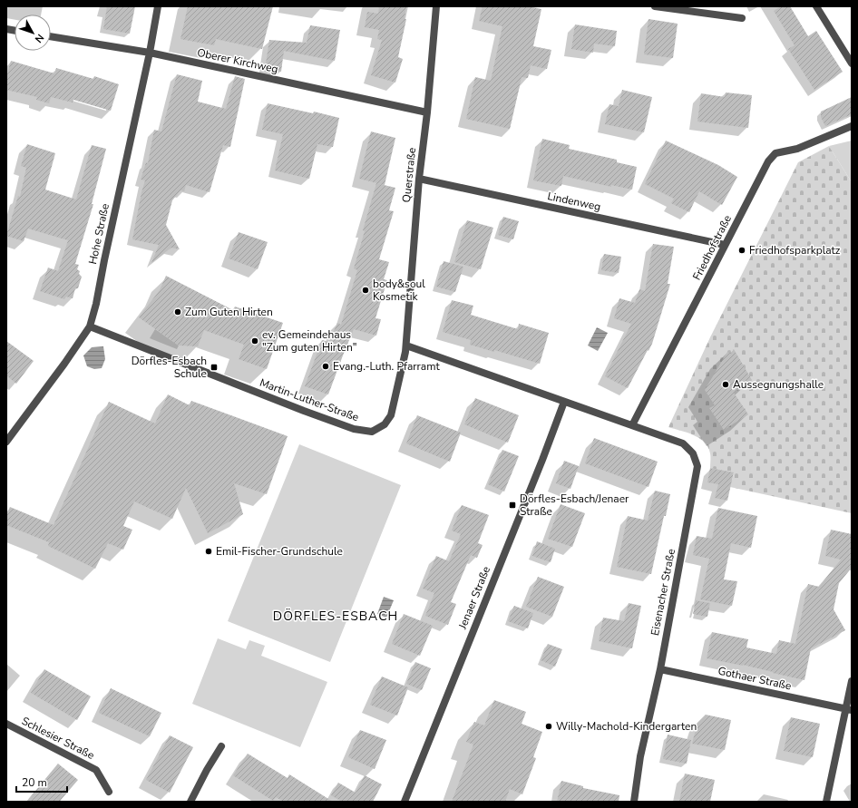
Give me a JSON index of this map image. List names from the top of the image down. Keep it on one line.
{"streets":{"street":["Oberer Kirchweg","Querstraße","Lindenweg","Hohe Straße","Friedhofstraße","Martin-Luther-Straße","Eisenacher Straße","Jenaer Straße","Gothaer Straße","Schlesier Straße"]},"crossings":[["Oberer Kirchweg","Querstraße"],["Oberer Kirchweg","Hohe Straße"],["Querstraße","Lindenweg"],["Querstraße","Martin-Luther-Straße"],["Lindenweg","Friedhofstraße"],["Hohe Straße","Martin-Luther-Straße"],["Friedhofstraße","Eisenacher Straße"],["Eisenacher Straße","Gothaer Straße"]],"districts":["DÖRFLES-ESBACH"],"places":{"other":["Friedhofsparkplatz","body&soul Kosmetik","Zum Guten Hirten","ev. Gemeindehaus \"Zum guten Hirten\"","Evang.-Luth. Pfarramt","Aussegnungshalle","Emil-Fischer-Grundschule","Willy-Machold-Kindergarten"],"transit":["Dörfles-Esbach Schule","Dörfles-Esbach/Jenaer Straße"]},"scale_bar":"20 m","north":"bottom right"}
